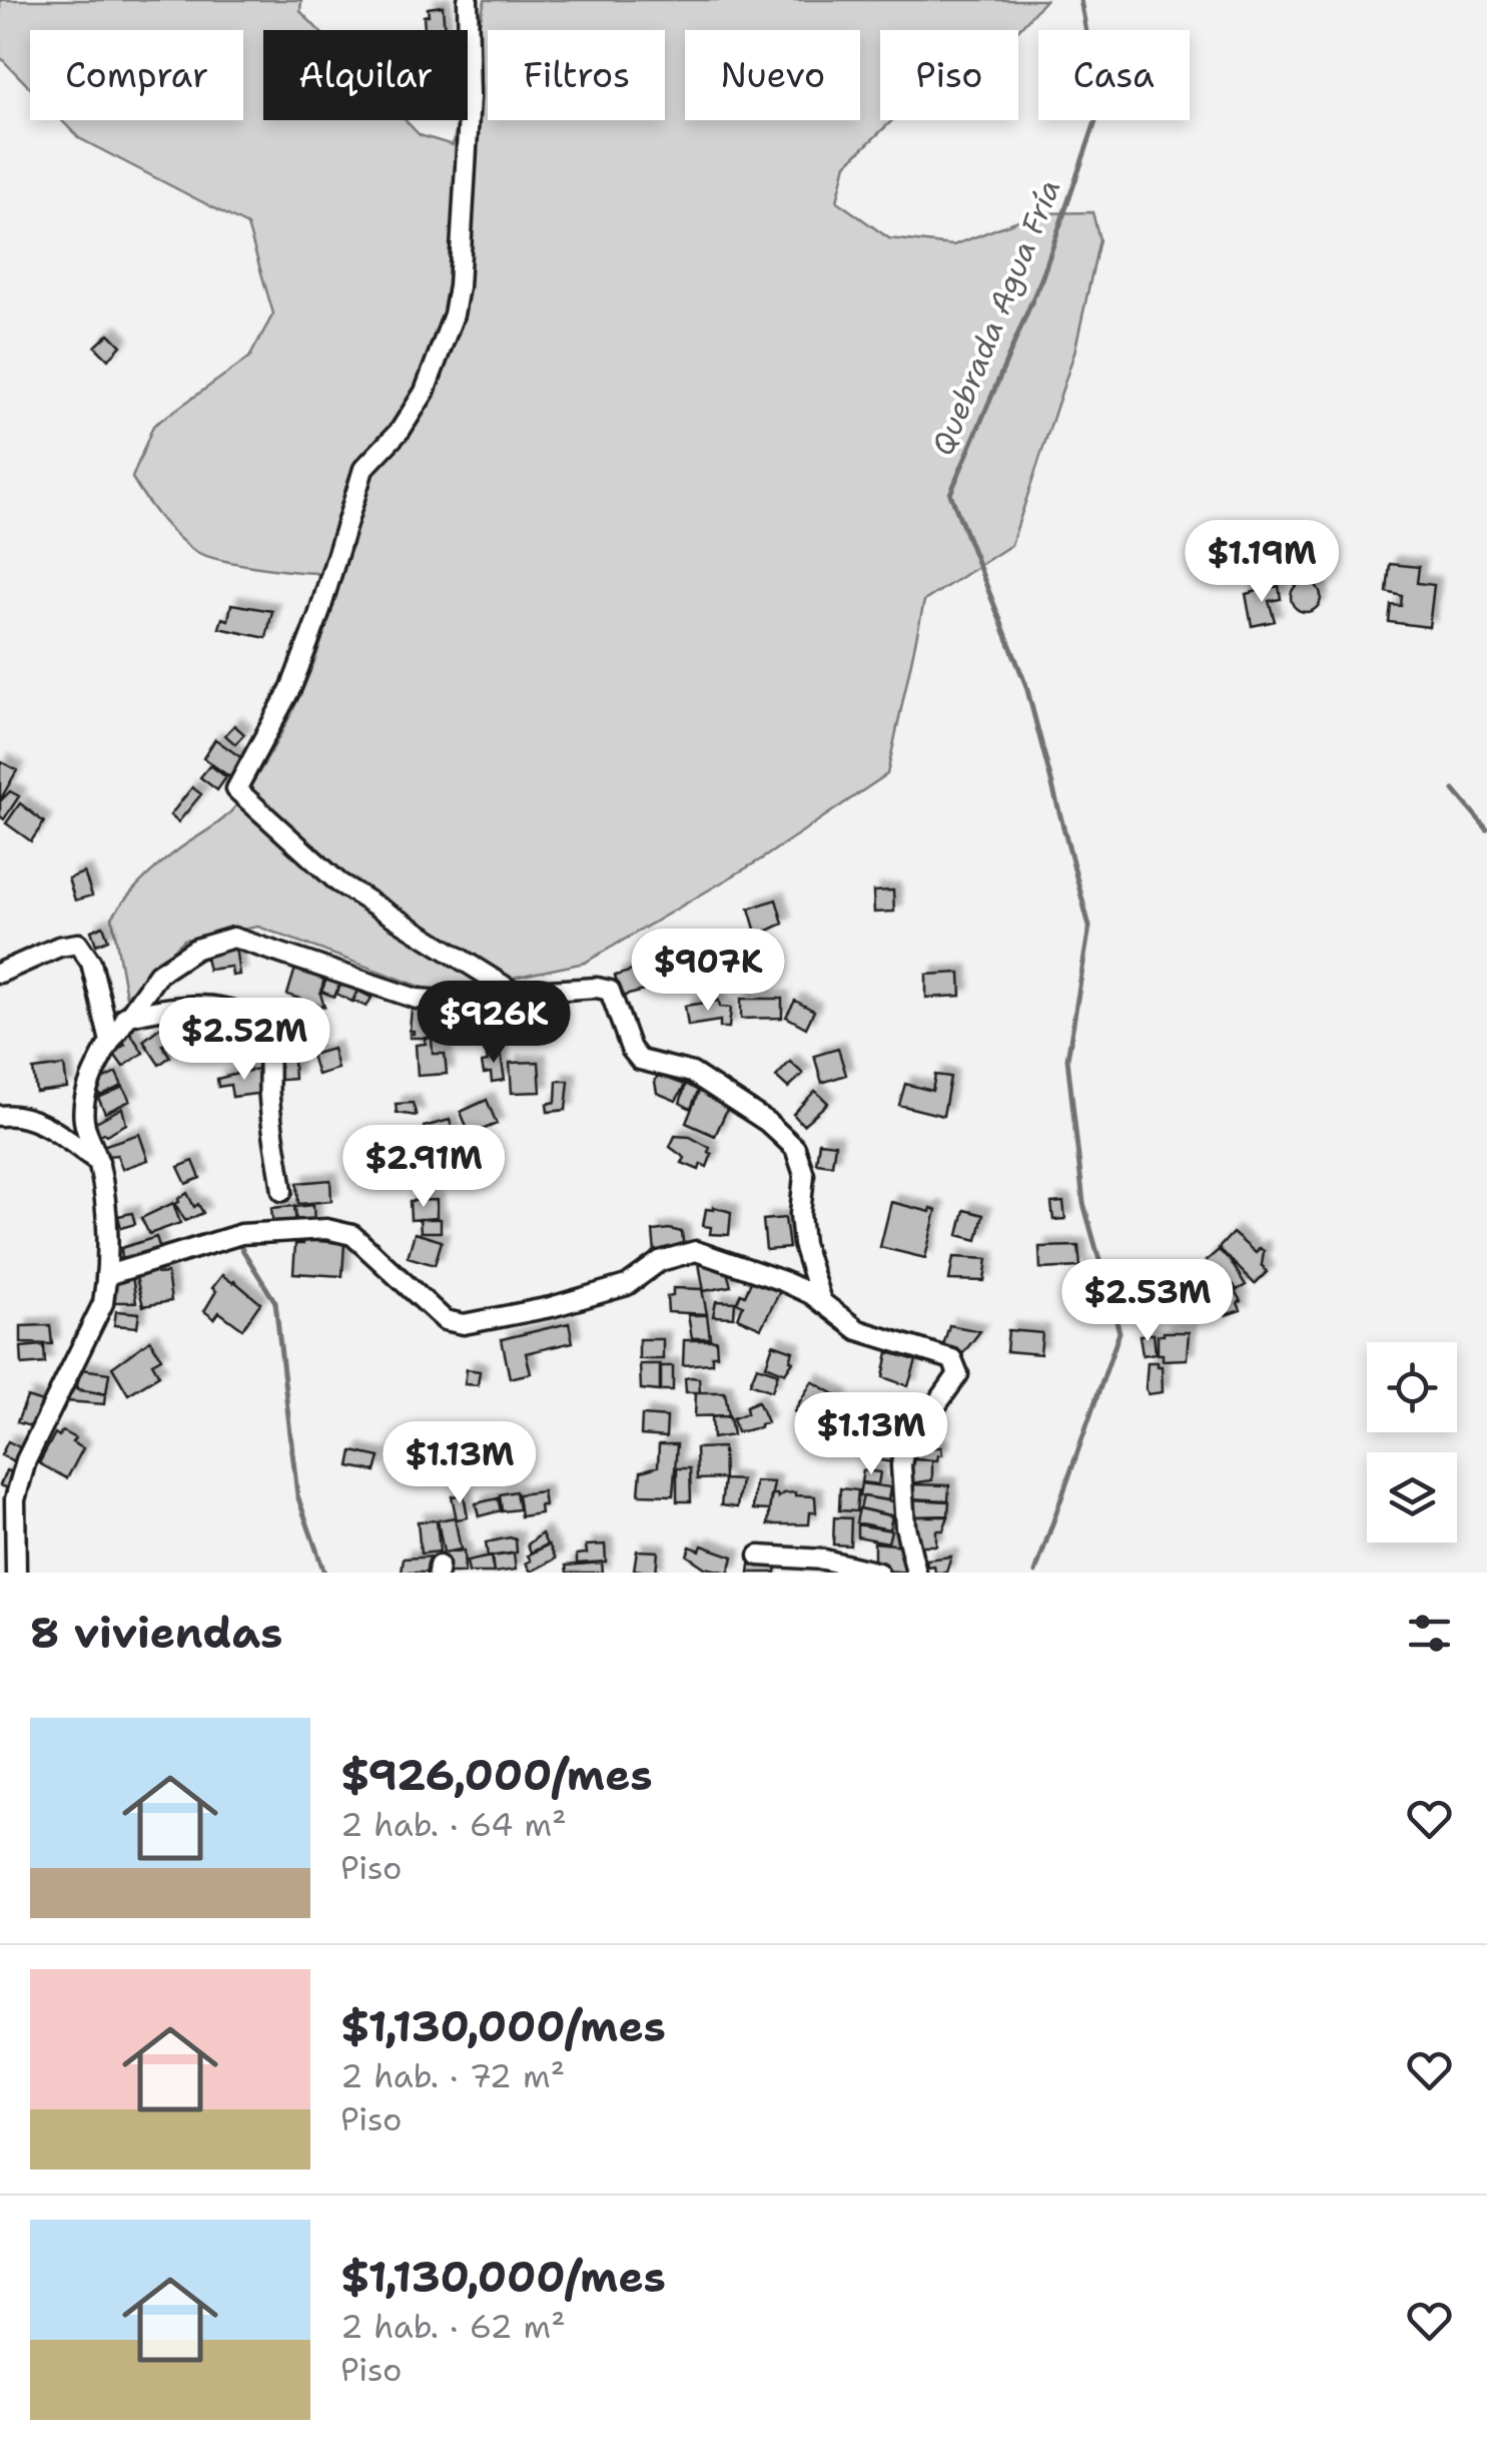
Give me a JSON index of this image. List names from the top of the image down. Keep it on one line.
{"water":["Quebrada Agua Fría"],"page":{"chip":["Comprar","Alquilar","Filtros","Nuevo","Piso","Casa"],"price":["$1.19M","$907K","$926K","$2.52M","$2.91M","$2.53M","$1.13M","$1.13M"],"heading":"8 viviendas","list":[{"name":"$926,000/mes","note":"2 hab. · 64 m² · Piso"},{"name":"$1,130,000/mes","note":"2 hab. · 72 m² · Piso"},{"name":"$1,130,000/mes","note":"2 hab. · 62 m² · Piso"}]}}
